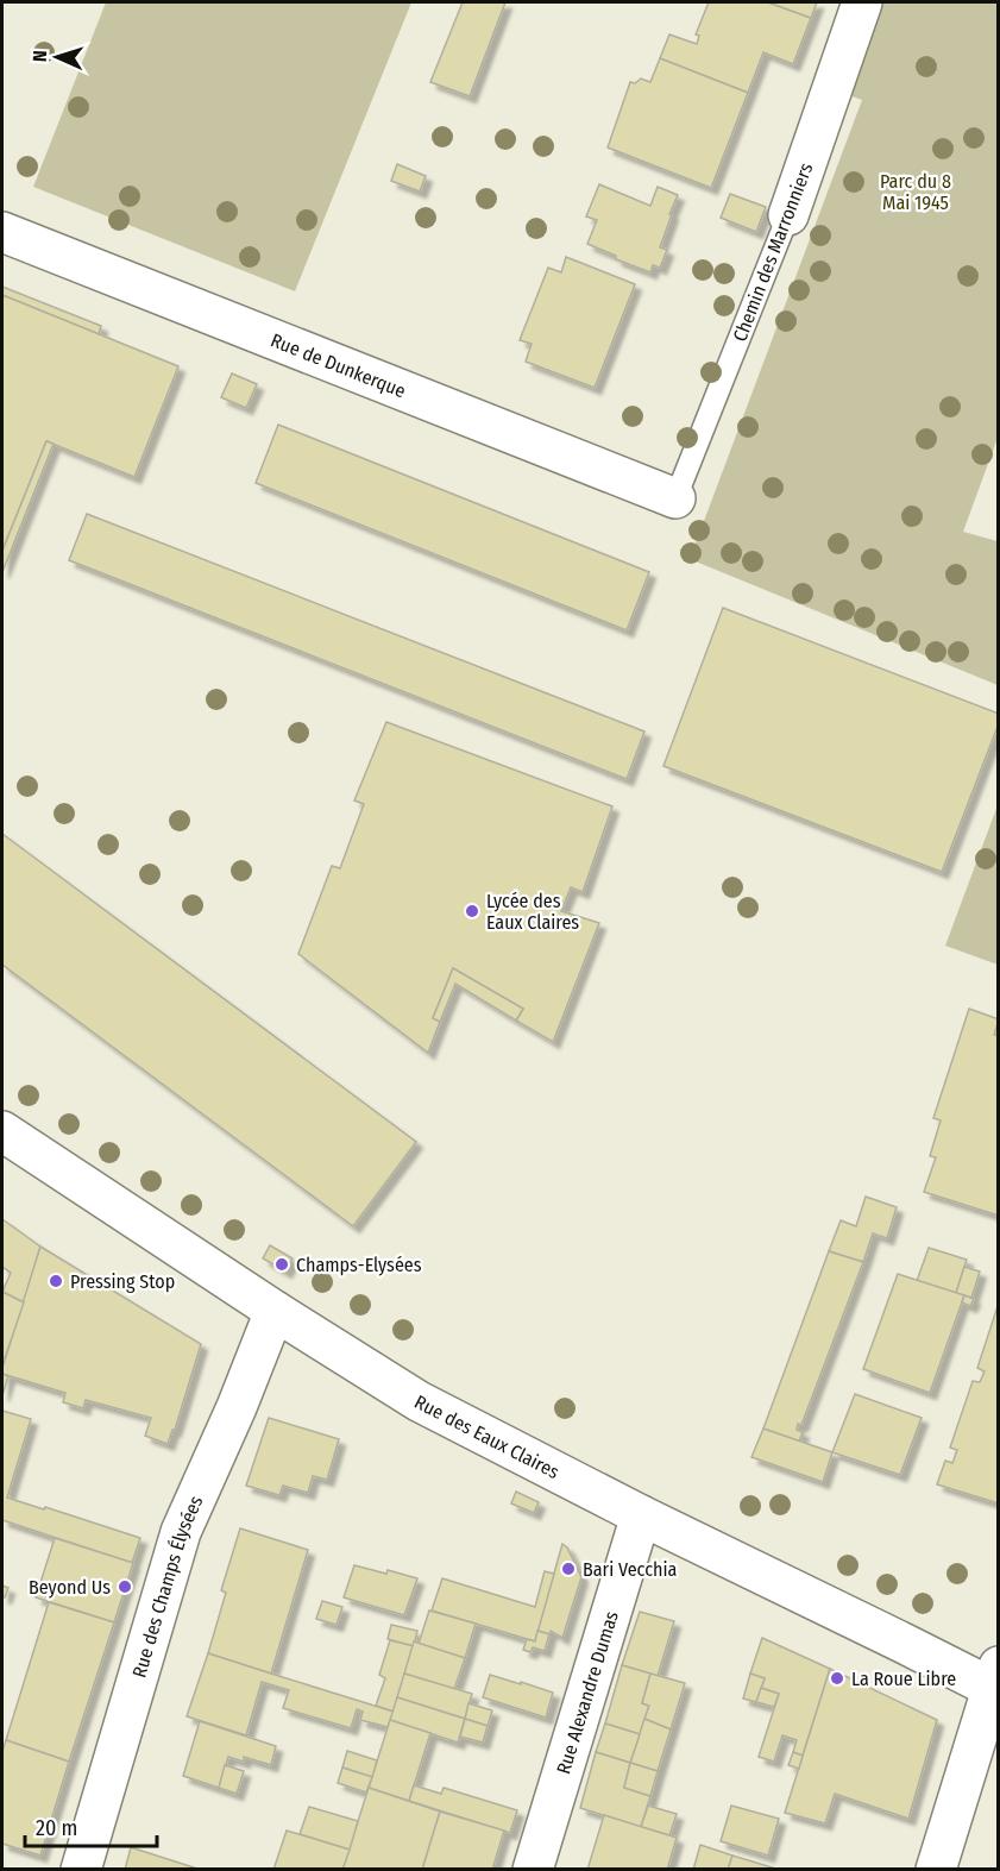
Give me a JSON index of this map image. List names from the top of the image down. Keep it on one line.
{"streets":{"street":["Chemin des Marronniers","Rue de Dunkerque","Rue des Eaux Claires","Rue des Champs Élysées","Rue Alexandre Dumas"]},"crossings":[["Chemin des Marronniers","Rue de Dunkerque"],["Rue des Eaux Claires","Rue des Champs Élysées"],["Rue des Eaux Claires","Rue Alexandre Dumas"]],"parks":["Parc du 8 Mai 1945"],"places":["Lycée des Eaux Claires","Champs-Elysées","Pressing Stop","Bari Vecchia","Beyond Us","La Roue Libre"],"scale_bar":"20 m","north":"left"}
